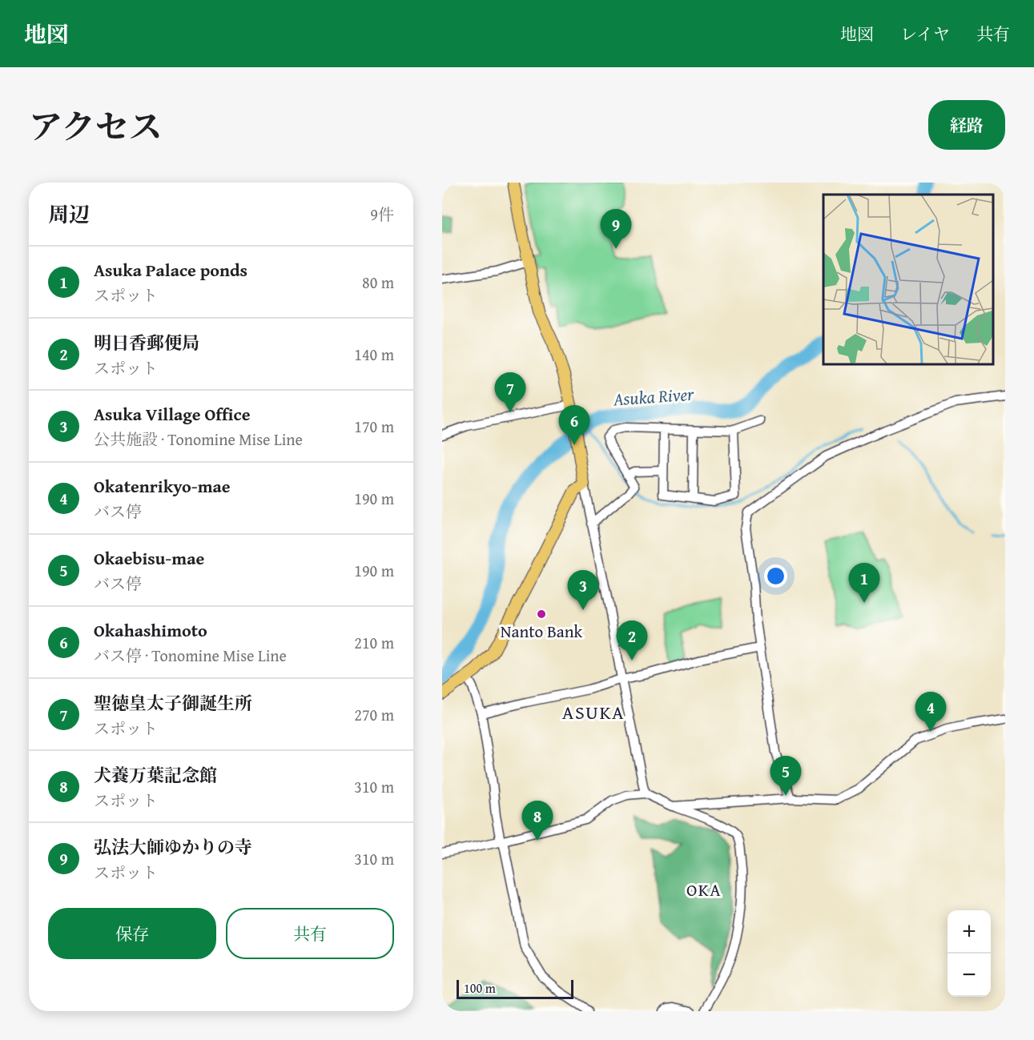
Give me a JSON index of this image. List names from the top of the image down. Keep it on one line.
{"districts":["ASUKA","OKA"],"water":["Asuka River"],"places":["Nanto Bank"],"scale_bar":"100 m","page":{"header":"地図","nav":["地図","レイヤ","共有"],"title":"アクセス","buttons":["経路",["保存","共有"]],"heading":["周辺","9件"],"pins":["9","7","6","1","3","2","4","5","8"],"list":[{"mark":"1","name":"Asuka Palace ponds","note":"スポット","value":"80 m"},{"mark":"2","name":"明日香郵便局","note":"スポット","value":"140 m"},{"mark":"3","name":"Asuka Village Office","note":"公共施設 · Tonomine Mise Line","value":"170 m"},{"mark":"4","name":"Okatenrikyo-mae","note":"バス停","value":"190 m"},{"mark":"5","name":"Okaebisu-mae","note":"バス停","value":"190 m"},{"mark":"6","name":"Okahashimoto","note":"バス停 · Tonomine Mise Line","value":"210 m"},{"mark":"7","name":"聖徳皇太子御誕生所","note":"スポット","value":"270 m"},{"mark":"8","name":"犬養万葉記念館","note":"スポット","value":"310 m"},{"mark":"9","name":"弘法大師ゆかりの寺","note":"スポット","value":"310 m"}],"map_buttons":["+","−"],"scale":"100 m"}}
